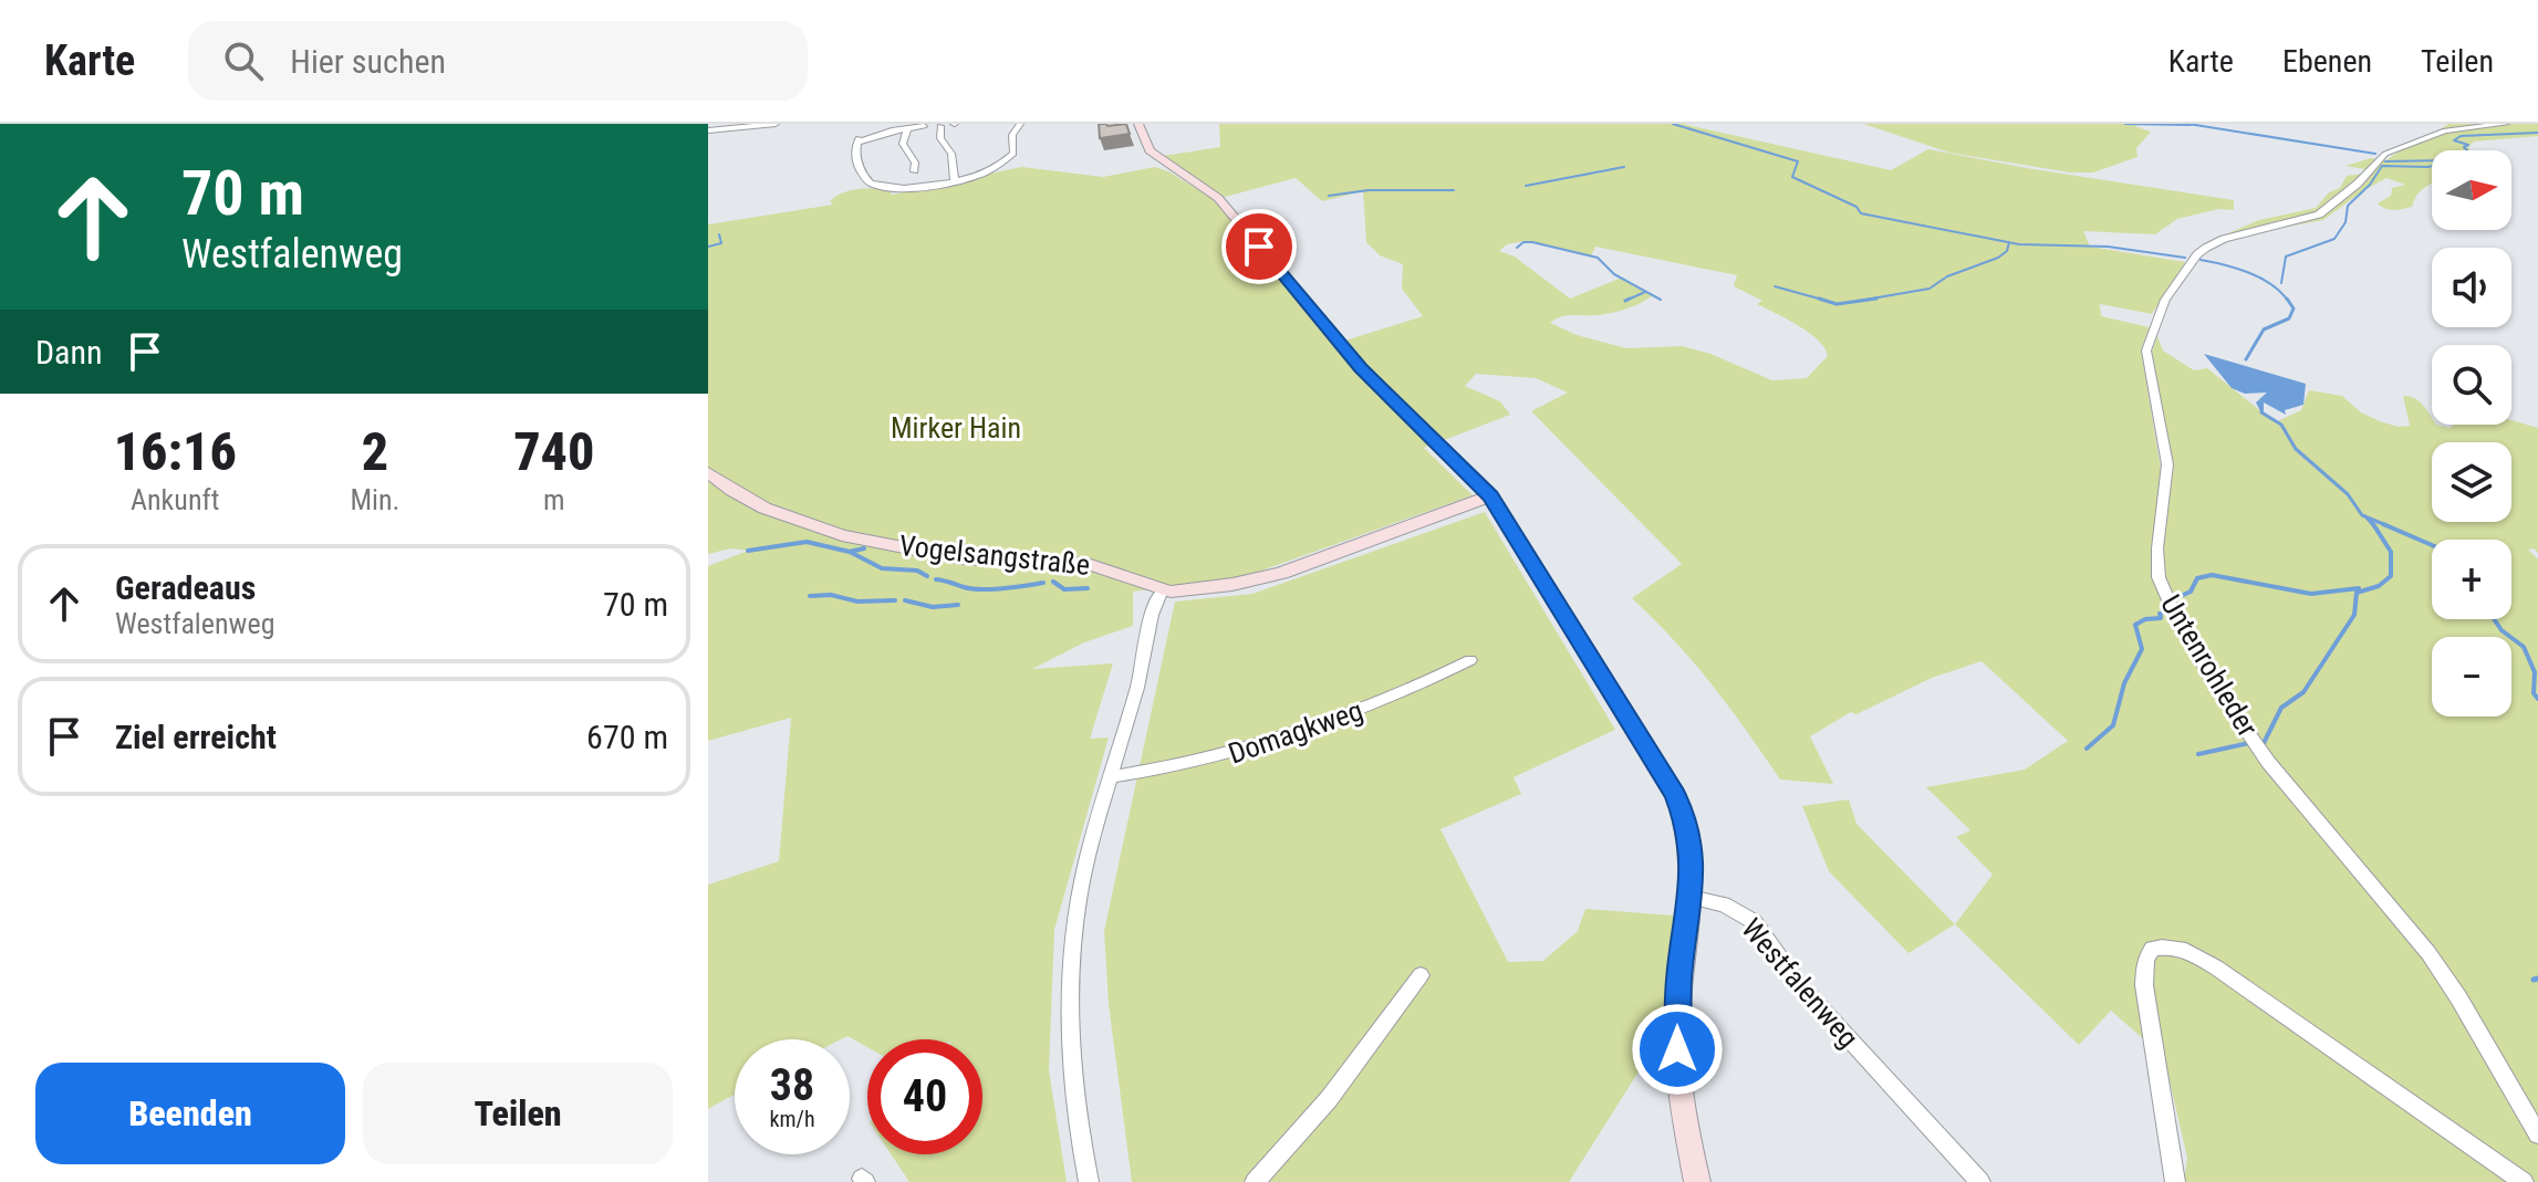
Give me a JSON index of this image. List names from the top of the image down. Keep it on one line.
{"streets":{"street":["Vogelsangstraße","Untenrohleder","Domagkweg","Westfalenweg"]},"parks":["Mirker Hain"],"north":"right","page":{"header":"Karte","search":"Hier suchen","nav":["Karte","Ebenen","Teilen"],"turn":["70 m","Westfalenweg"],"map_buttons":["+","−"],"then":"Dann","eta":["16:16","Ankunft","2","Min.","740","m"],"list":[{"name":"Geradeaus","note":"Westfalenweg","value":"70 m"},{"name":"Ziel erreicht","value":"670 m"}],"speed":"38 km/h","limit":"40","buttons":["Beenden","Teilen"]}}
